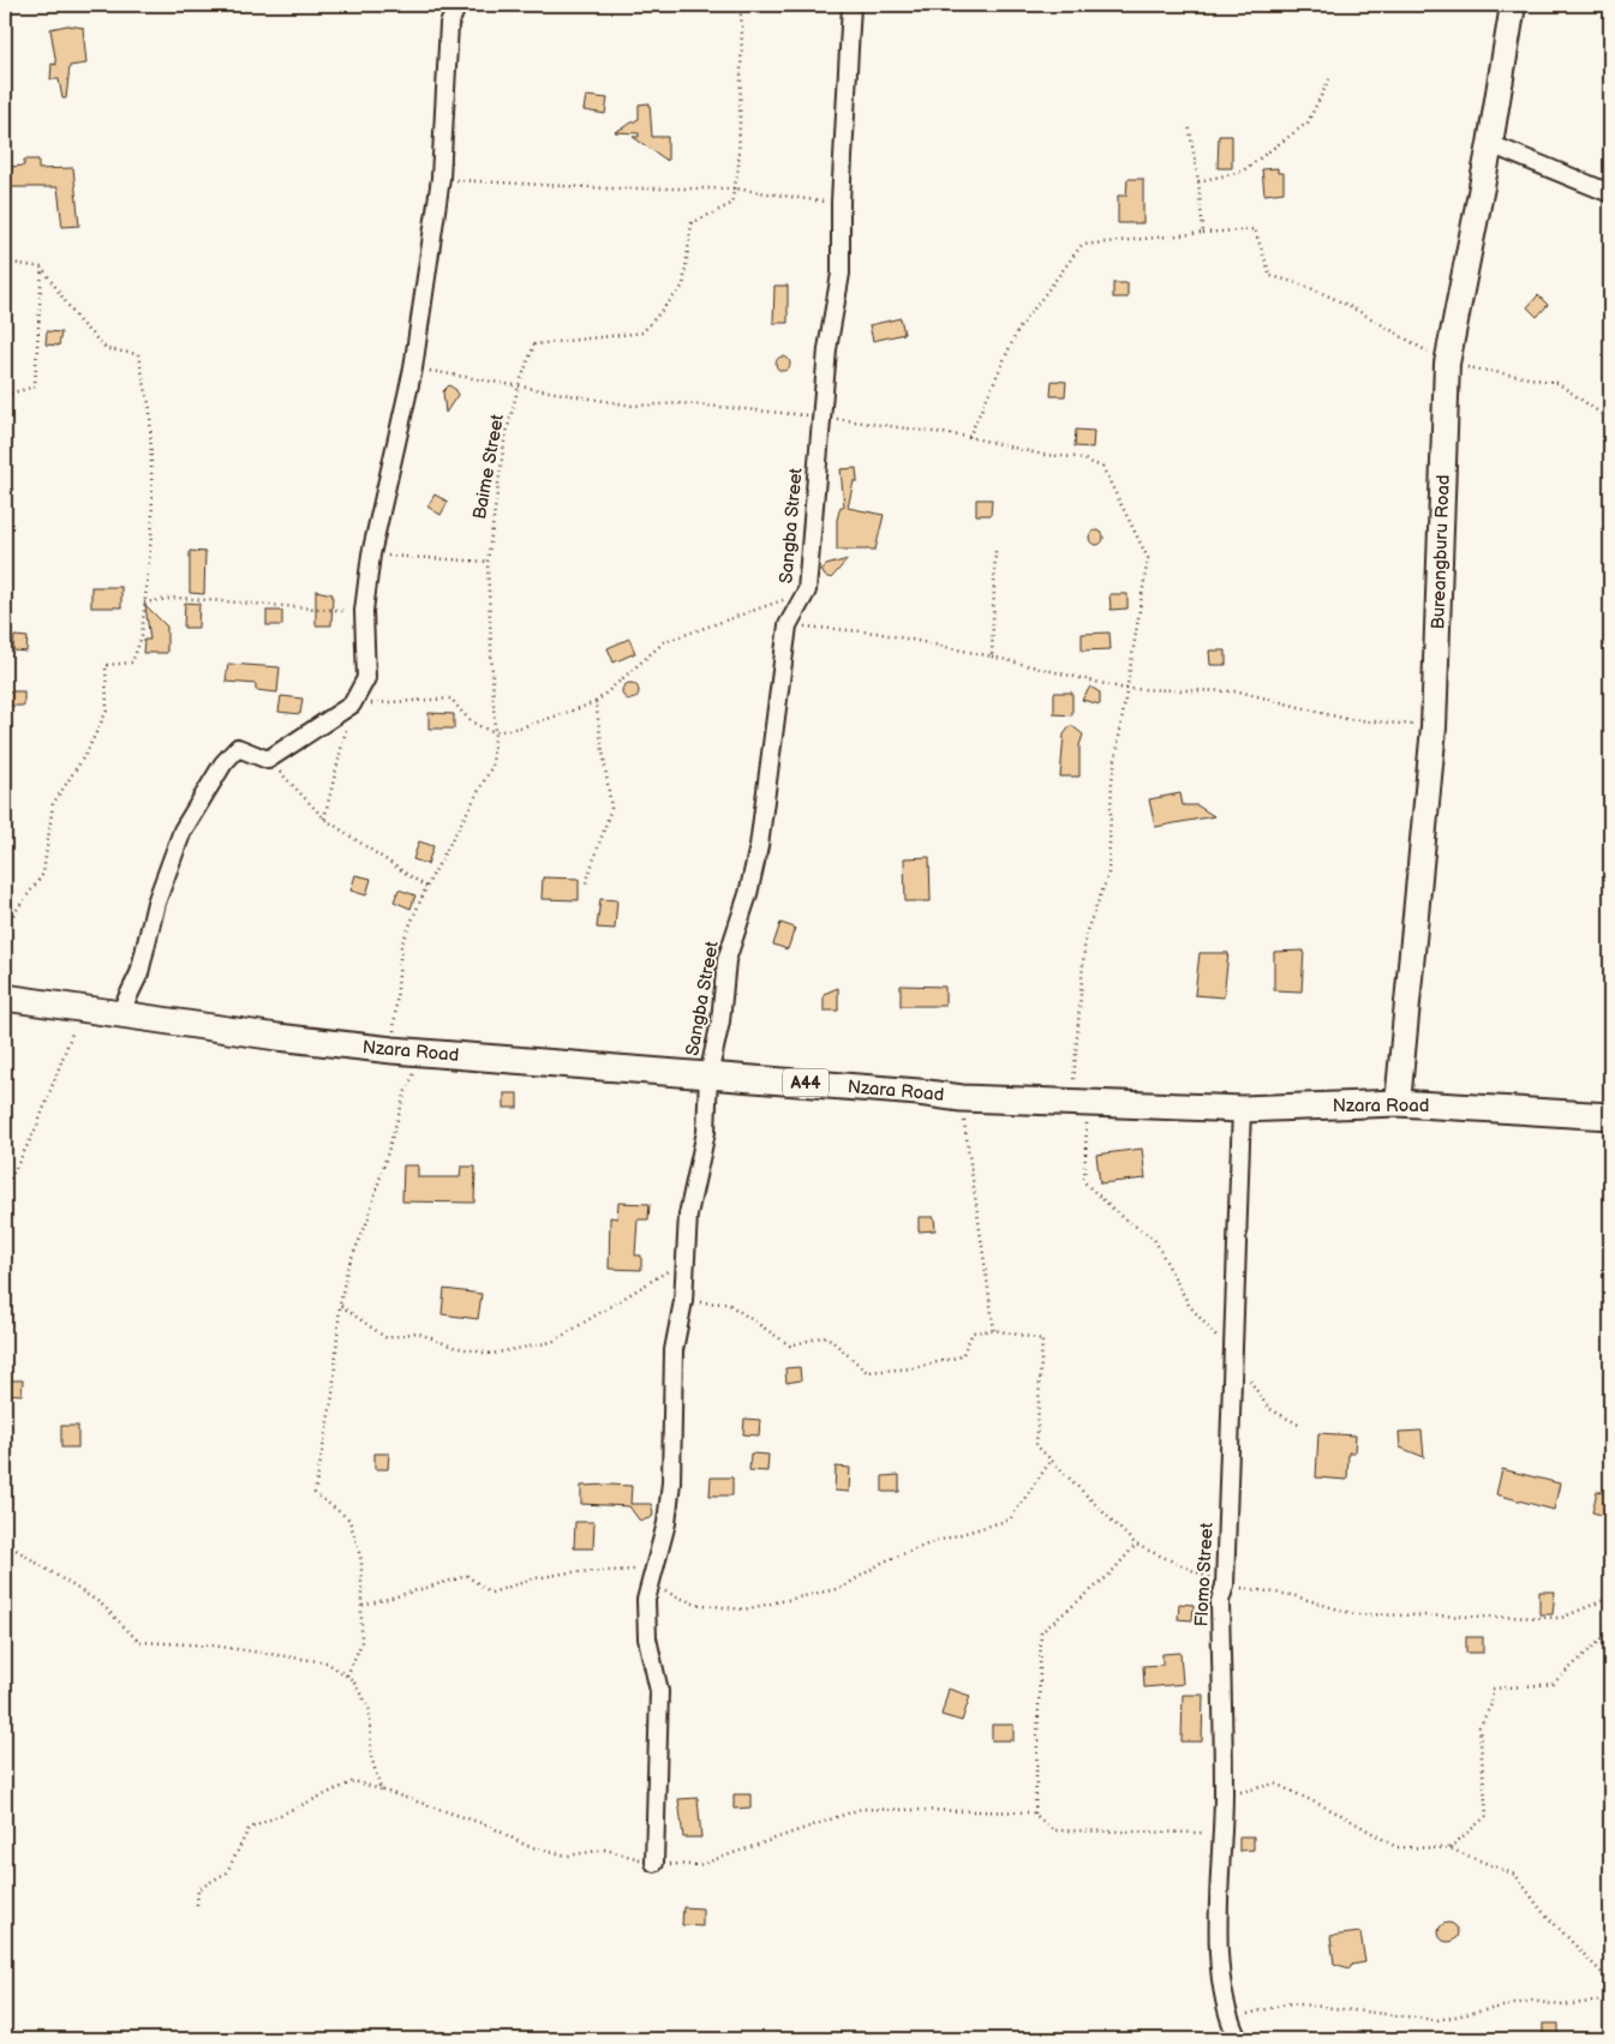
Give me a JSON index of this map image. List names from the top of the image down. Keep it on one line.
{"streets":{"main road":["Nzara Road","A44"],"street":["Sangba Street","Bureangburu Road","Flomo Street"],"path":["Baime Street"]},"crossings":[["Baime Street","Nzara Road"],["Sangba Street","Nzara Road"],["Bureangburu Road","Nzara Road"],["Nzara Road","Flomo Street"]]}
